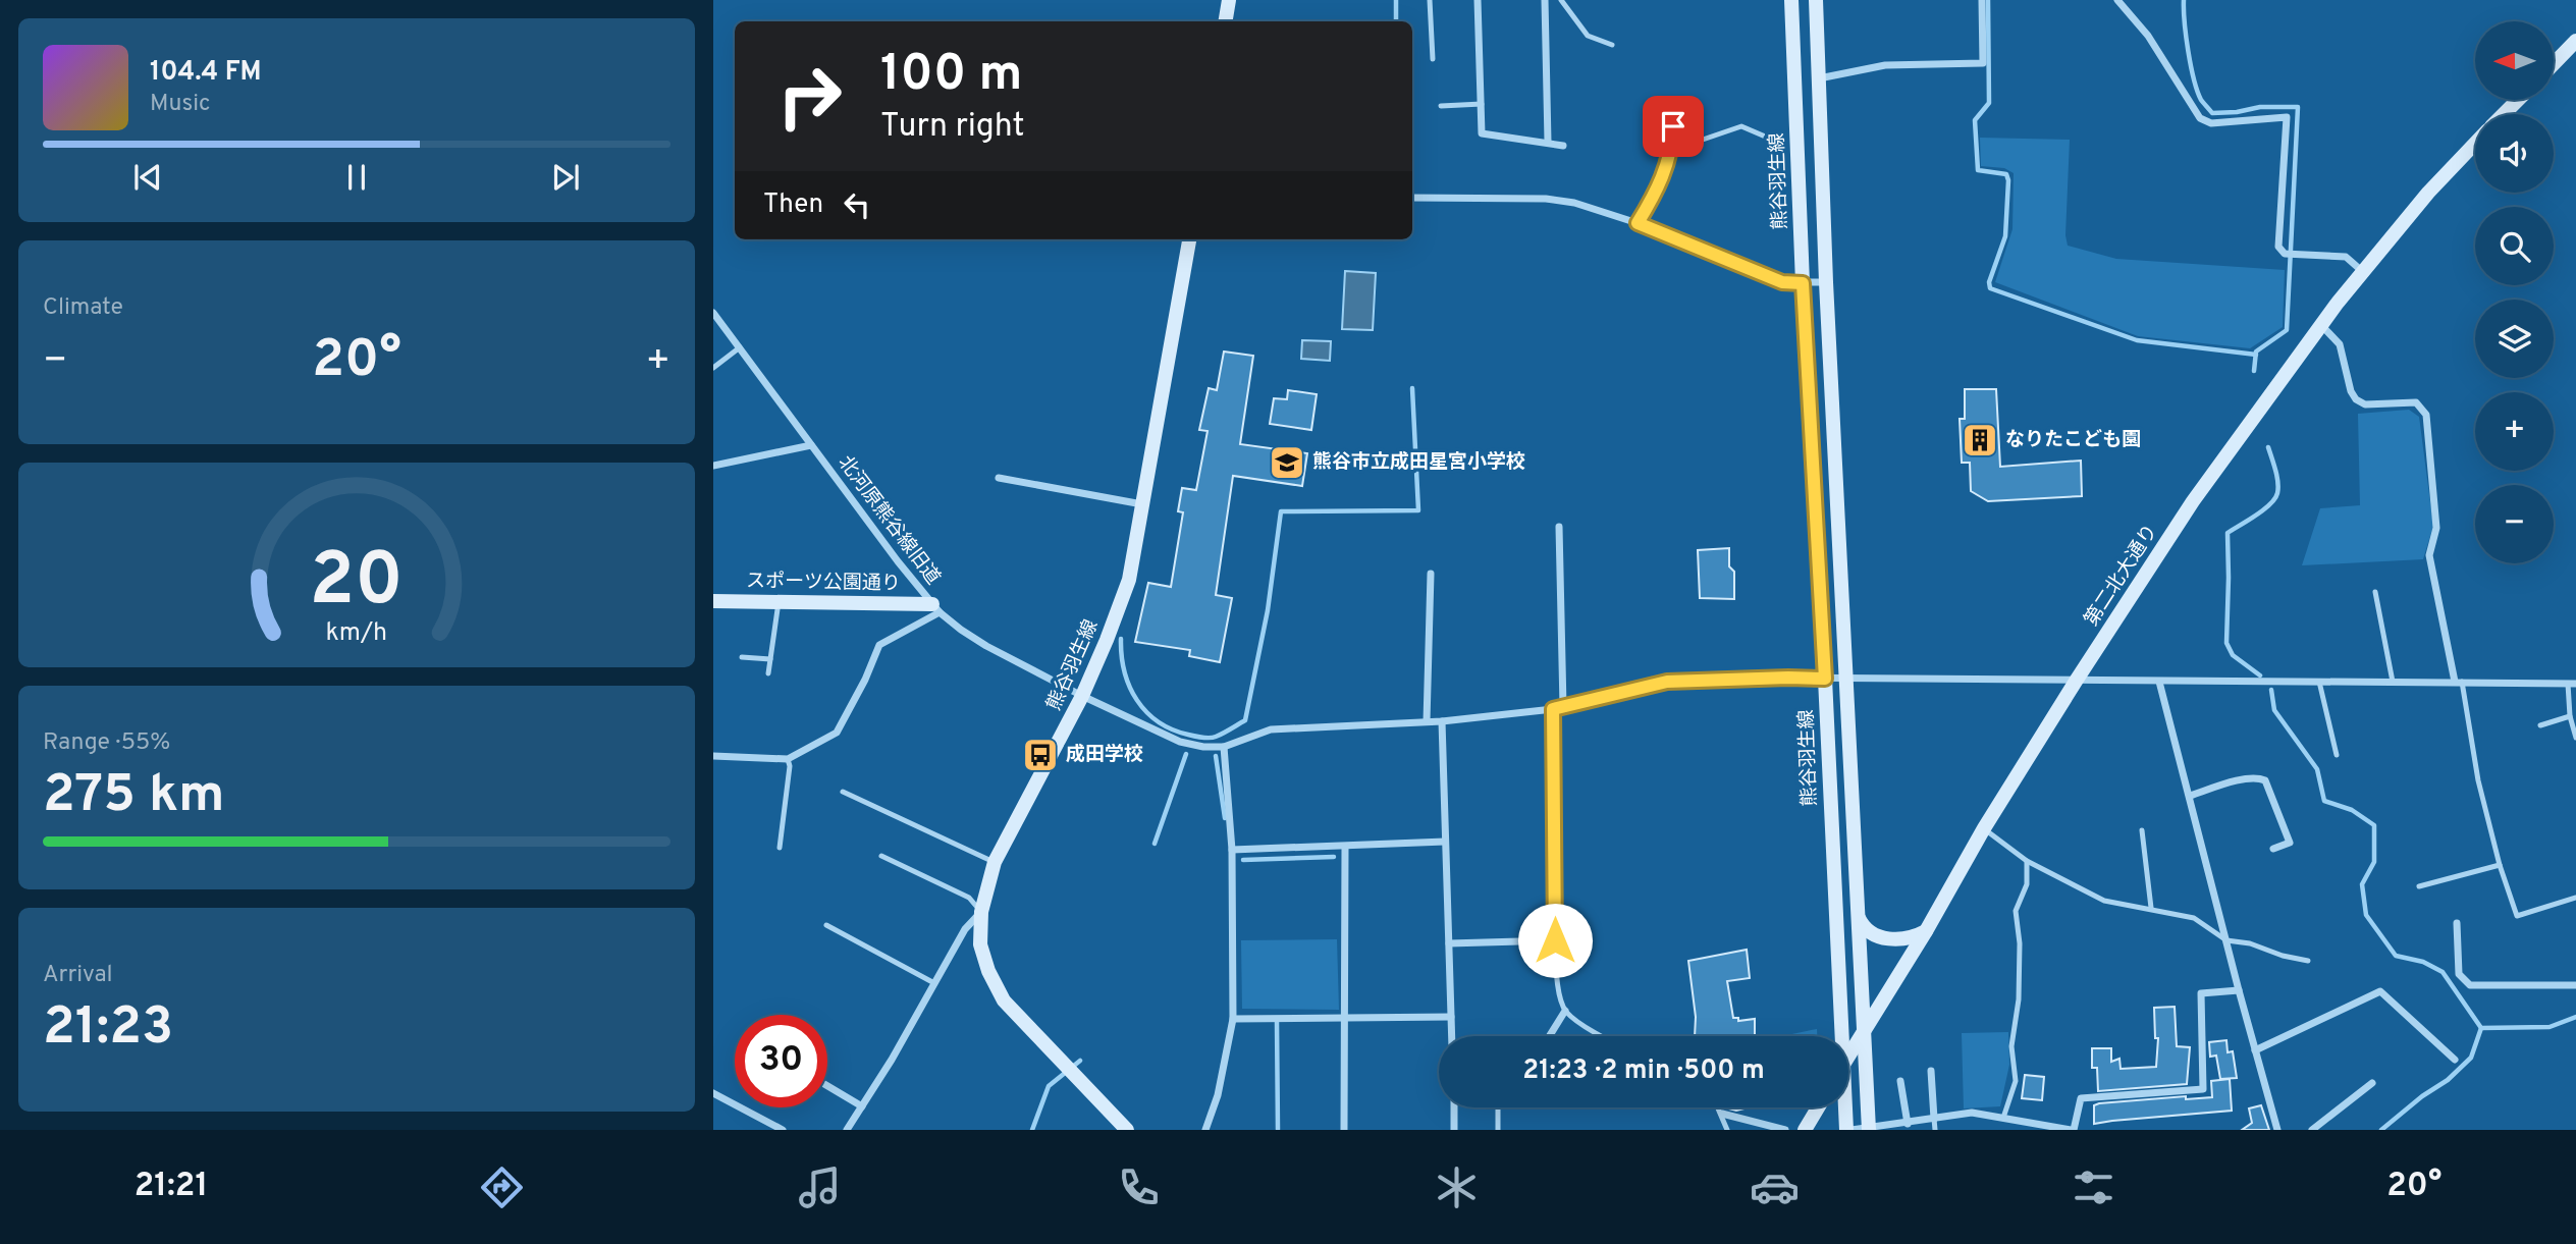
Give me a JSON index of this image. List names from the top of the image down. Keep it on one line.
{"streets":{"main road":["熊谷羽生線","第二北大通り","スポーツ公園通り"],"street":["北河原熊谷線旧道"]},"crossings":[["熊谷羽生線","北河原熊谷線旧道"],["北河原熊谷線旧道","スポーツ公園通り"]],"places":{"building":["なりたこども園"],"school or university":["熊谷市立成田星宮小学校"],"bus stop":["成田学校"]},"north":"left","page":{"map_buttons":["+","−"],"turn":["100 m","Turn right"],"song":["104.4 FM","Music"],"then":"Then","tile":["Climate",["Range · 55%","275 km"],["Arrival","21:23"]],"heat":["−","20°","+"],"limit":"30","trip":"21:23 · 2 min · 500 m","tabs":["21:21","20°"],"gauge":["20","km/h"]}}
